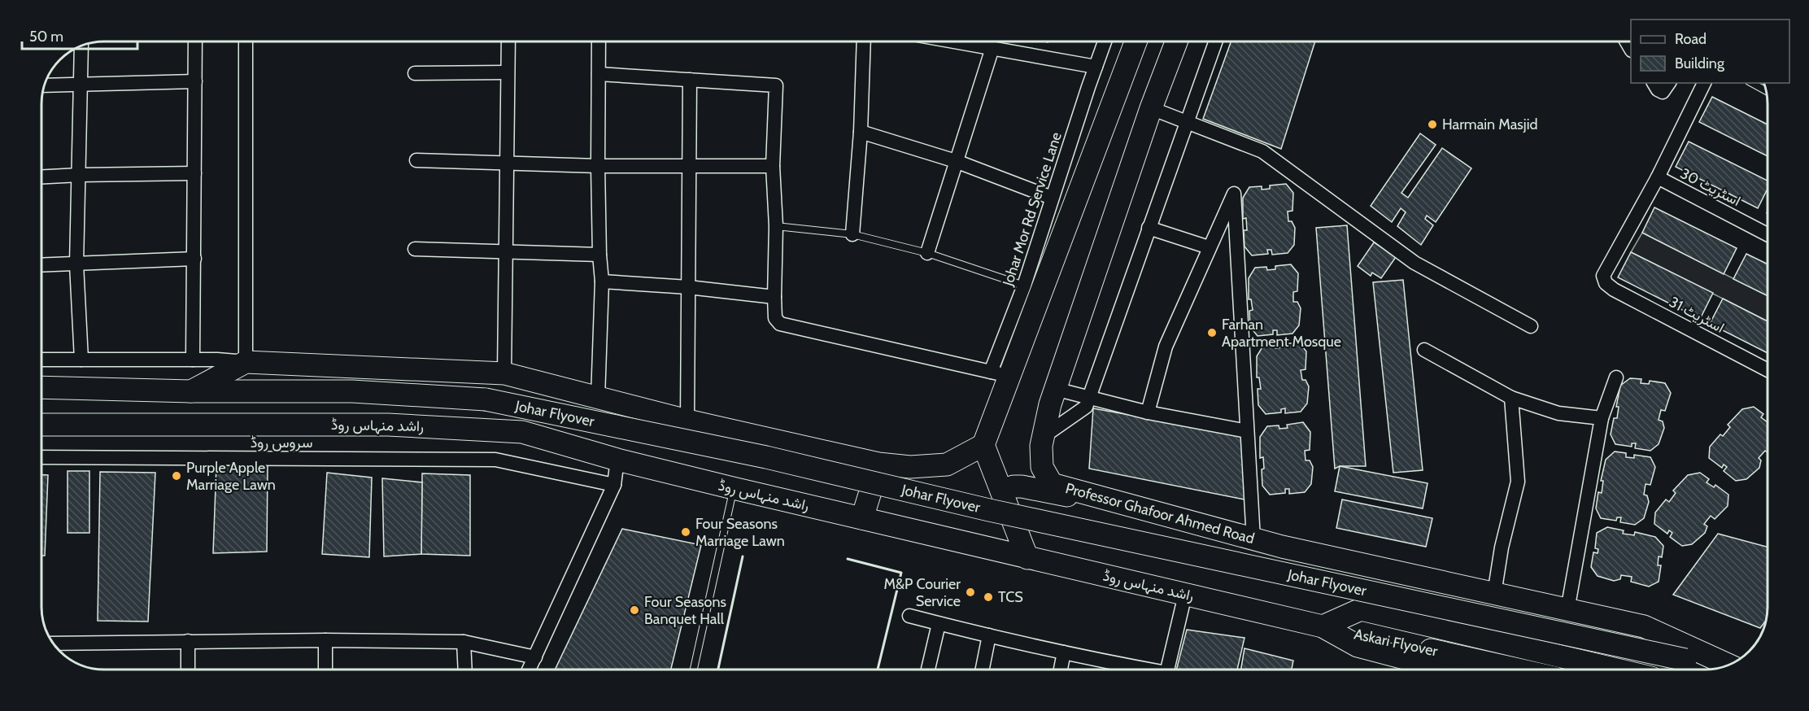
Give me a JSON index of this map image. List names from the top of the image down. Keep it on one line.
{"streets":{"main road":["Johar Flyover","راشد منہاس روڈ","Professor Ghafoor Ahmed Road","Askari Flyover"],"street":["اسٹریٹ 30","Johar Mor Rd Service Lane","اسٹریٹ 31","سروس روڈ"]},"crossings":[["اسٹریٹ 30","اسٹریٹ 31"],["راشد منہاس روڈ","Askari Flyover"]],"places":["Harmain Masjid","Farhan Apartment Mosque","Purple Apple Marriage Lawn","Four Seasons Marriage Lawn","M&P Courier Service","TCS","Four Seasons Banquet Hall"],"legend":["Road","Building"],"scale_bar":"50 m"}
